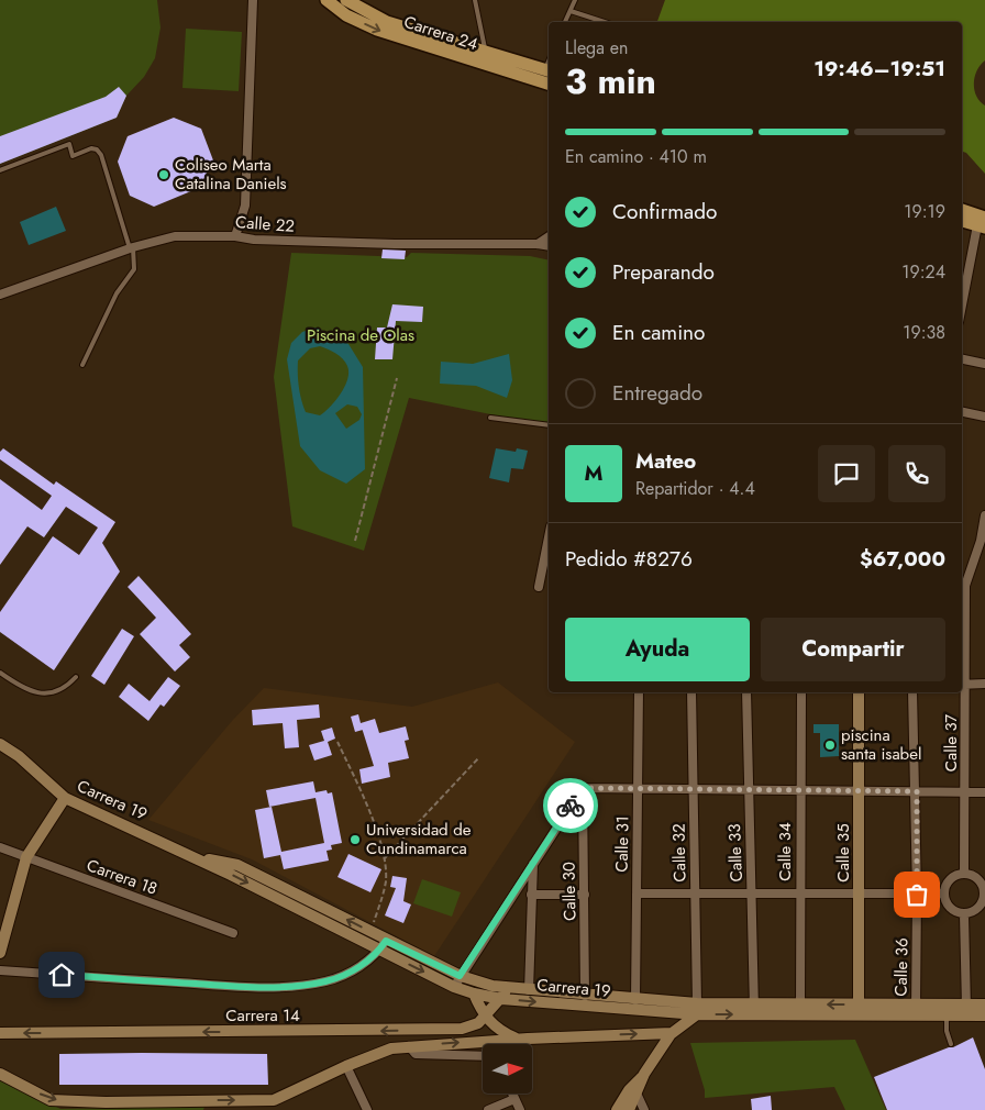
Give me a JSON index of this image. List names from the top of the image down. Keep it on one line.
{"streets":{"main road":["Carrera 24"],"street":["Calle 22","Calle 37","Carrera 19","Calle 31","Calle 34","Calle 32","Calle 33","Calle 35","Carrera 18","Calle 30","Calle 36","Carrera 14"]},"crossings":[["Carrera 19","Calle 31"],["Carrera 19","Calle 34"],["Carrera 19","Calle 32"],["Carrera 19","Calle 33"],["Carrera 19","Calle 35"],["Carrera 19","Calle 30"],["Carrera 19","Calle 36"],["Carrera 19","Carrera 14"]],"parks":["Piscina de Olas"],"places":["Coliseo Marta Catalina Daniels","piscina santa isabel","Universidad de Cundinamarca"],"north":"right","page":{"heading":["3 min","Llega en","19:46–19:51"],"panel":["Mateo","Repartidor · 4.4","Pedido #8276","$67,000"],"bar":"En camino · 410 m","list":[["Confirmado","19:19"],["Preparando","19:24"],["En camino","19:38"],"Entregado"],"round":"M","buttons":["Ayuda","Compartir"]}}
